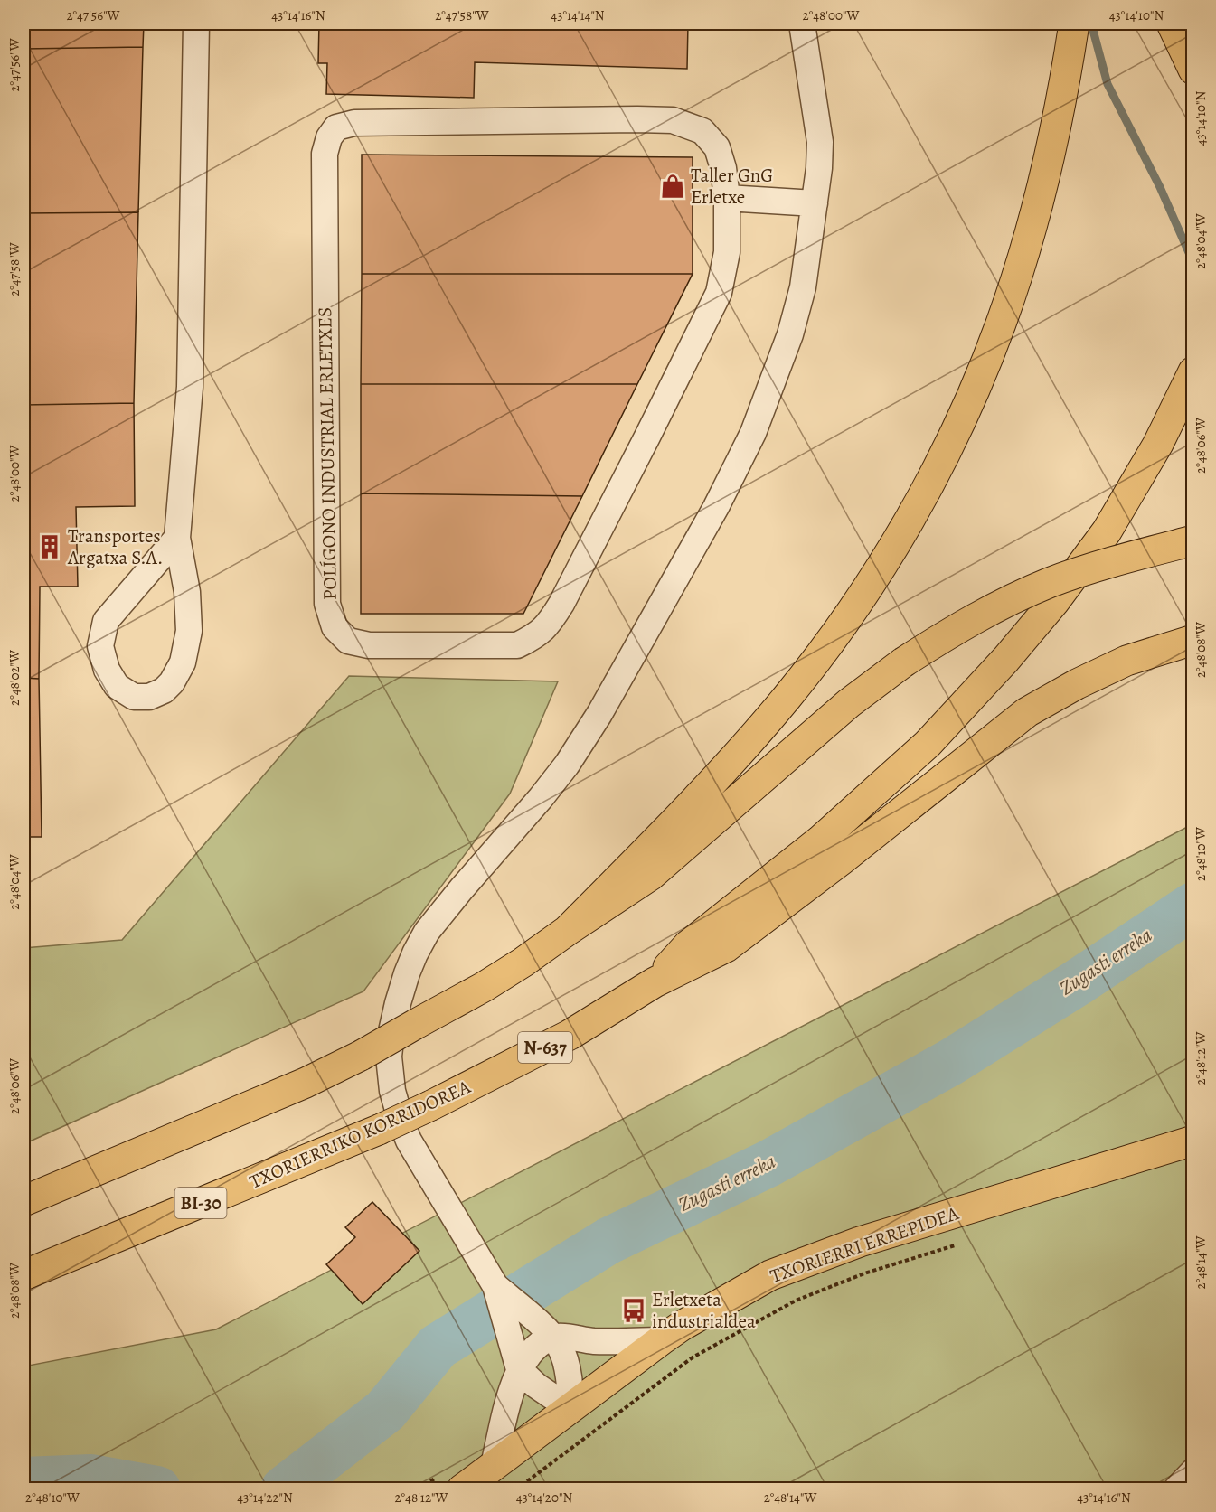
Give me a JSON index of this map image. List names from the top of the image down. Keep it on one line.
{"streets":{"main road":["N-637","TXORIERRIKO KORRIDOREA","BI-30","TXORIERRI ERREPIDEA"],"street":["POLÍGONO INDUSTRIAL ERLETXES"]},"water":["Zugasti erreka"],"places":{"shop":["Taller GnG Erletxe"],"building":["Transportes Argatxa S.A."],"bus stop":["Erletxeta industrialdea"]},"coordinates":["2°47'56\"W","43°14'16\"N","2°47'58\"W","43°14'14\"N","2°48'00\"W","43°14'10\"N","2°48'04\"W","2°48'06\"W","2°48'08\"W","2°48'02\"W","2°48'10\"W","2°48'12\"W","2°48'14\"W","43°14'22\"N","43°14'20\"N"]}
